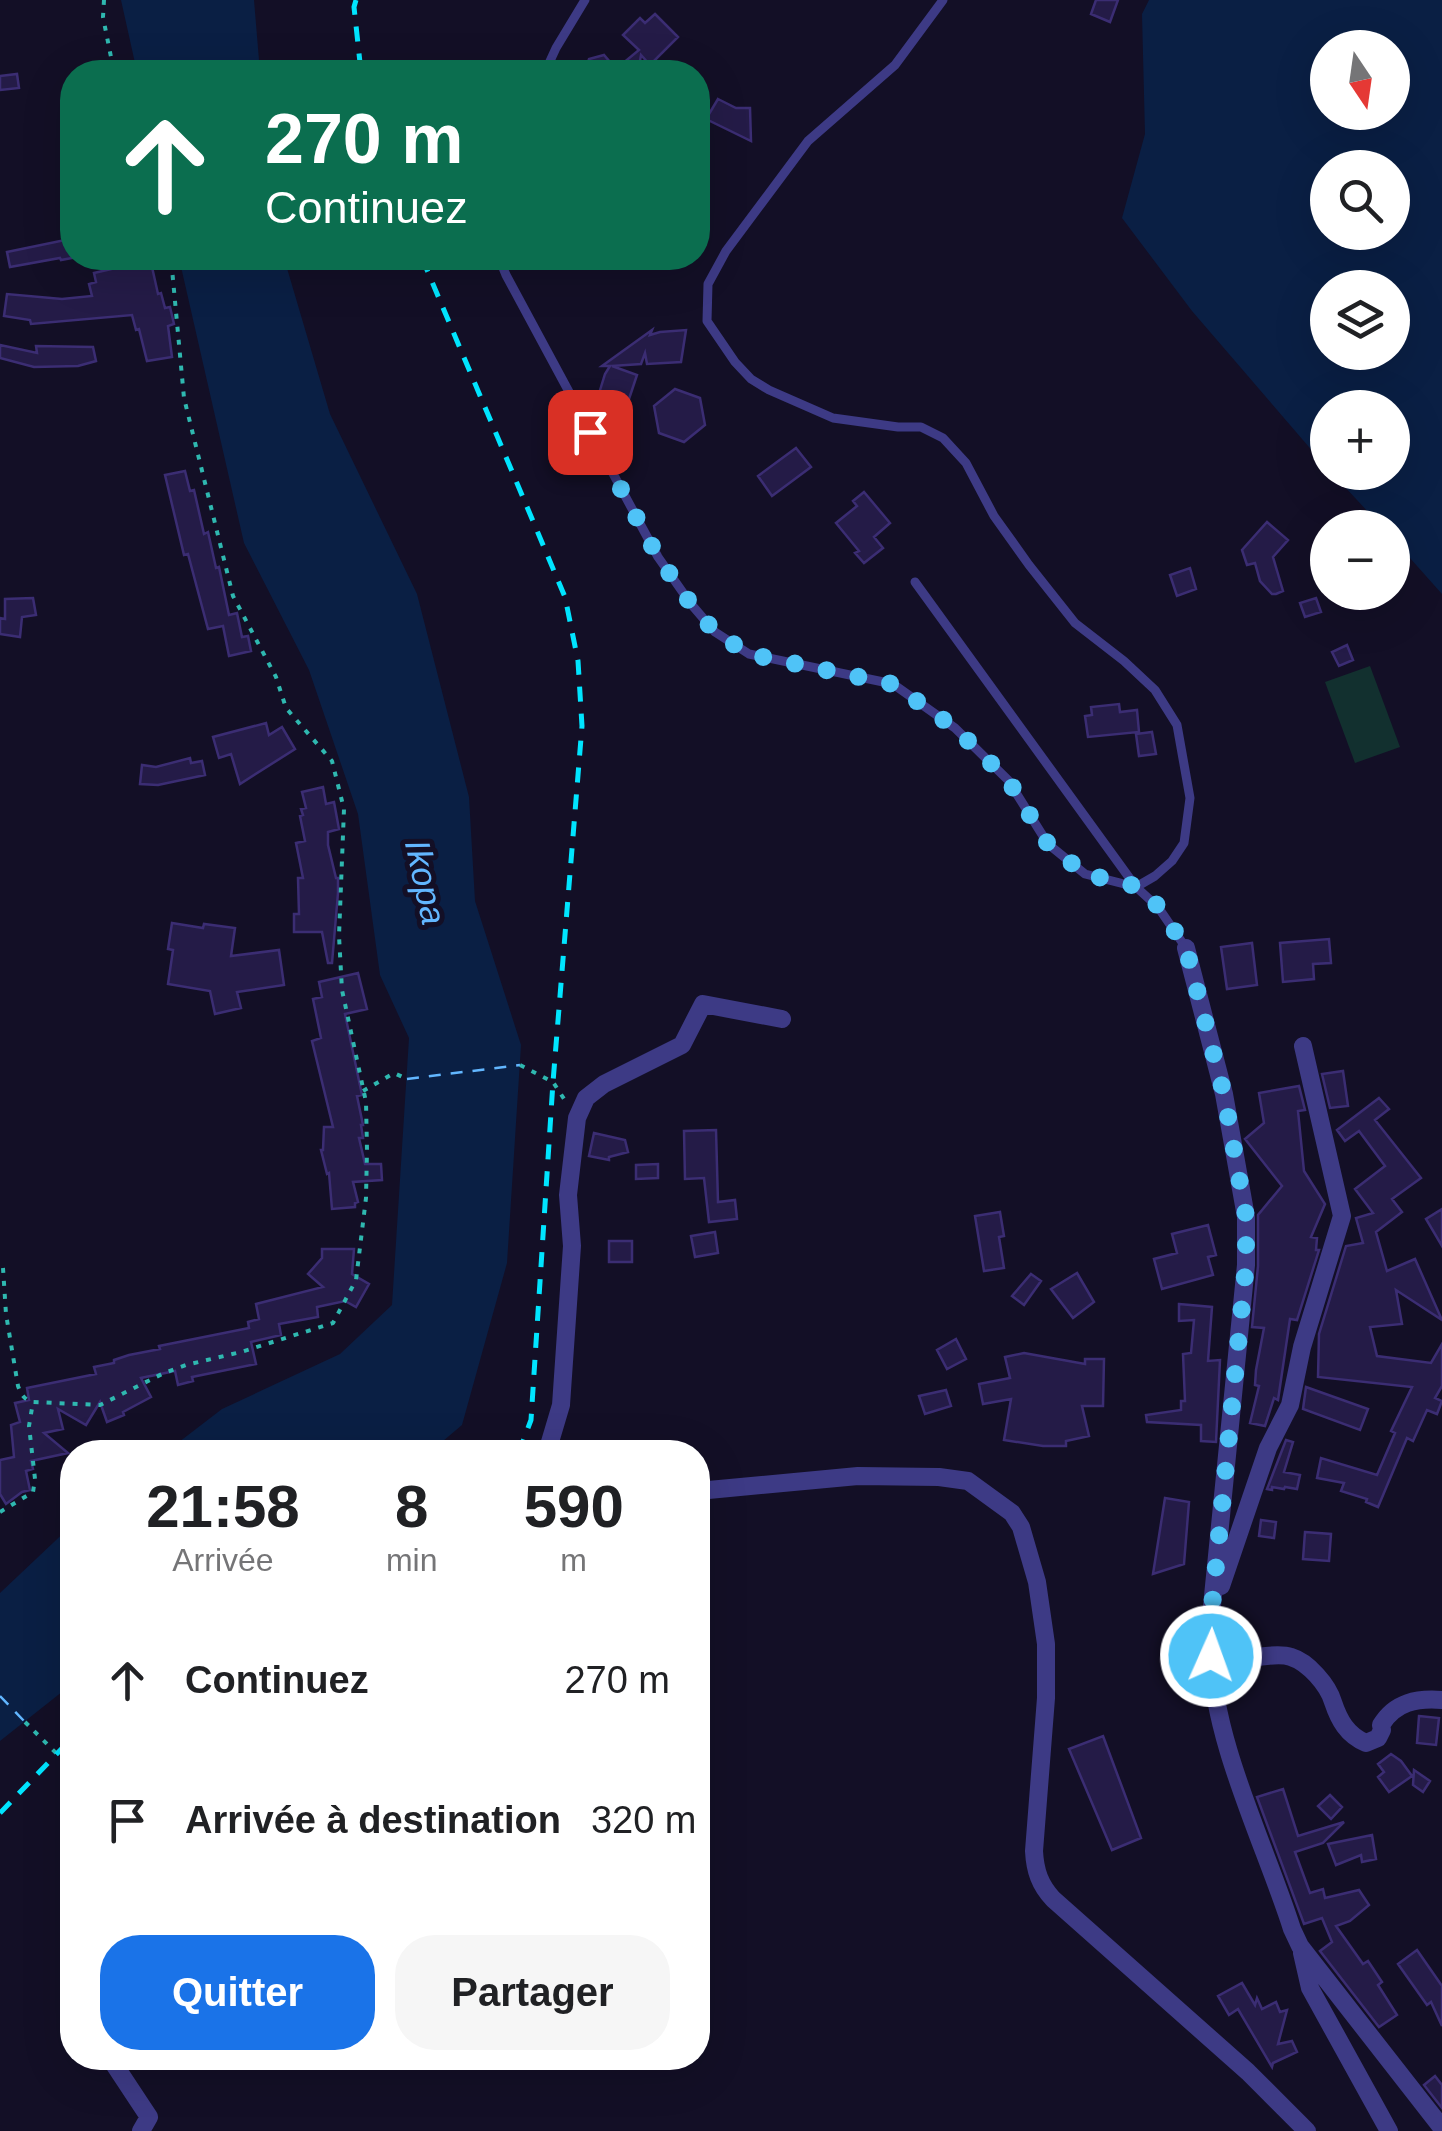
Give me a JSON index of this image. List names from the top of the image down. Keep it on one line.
{"water":["Ikopa"],"north":"bottom","page":{"map_buttons":["+","−"],"turn":["270 m","Continuez"],"eta":["21:58","Arrivée","8","min","590","m"],"list":[{"name":"Continuez","value":"270 m"},{"name":"Arrivée à destination","value":"320 m"}],"buttons":["Quitter","Partager"]}}
